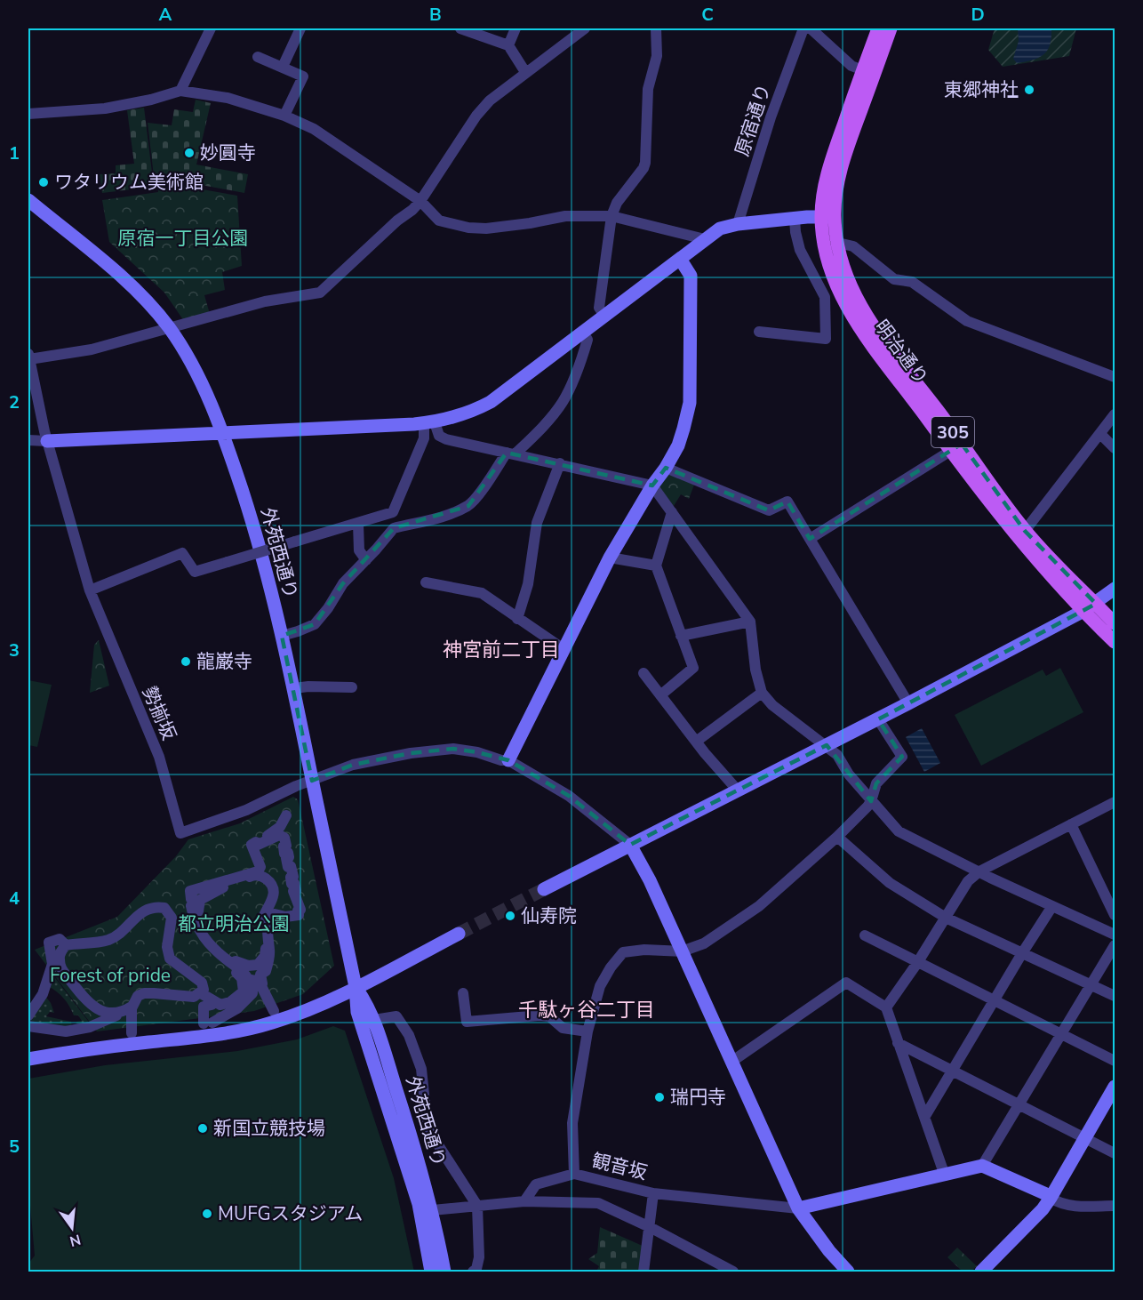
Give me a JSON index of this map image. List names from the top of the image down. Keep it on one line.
{"streets":{"main road":["明治通り","305"],"street":["原宿通り","外苑西通り","勢揃坂","観音坂"]},"crossings":[["外苑西通り","勢揃坂"]],"districts":["神宮前二丁目","千駄ヶ谷二丁目"],"parks":["原宿一丁目公園","都立明治公園","Forest of pride"],"places":["東郷神社","妙圓寺","ワタリウム美術館","龍巌寺","仙寿院","瑞円寺","新国立競技場","MUFGスタジアム"],"north":"bottom","grid":{"columns":["A","B","C","D"],"rows":["1","2","3","4","5"]}}
